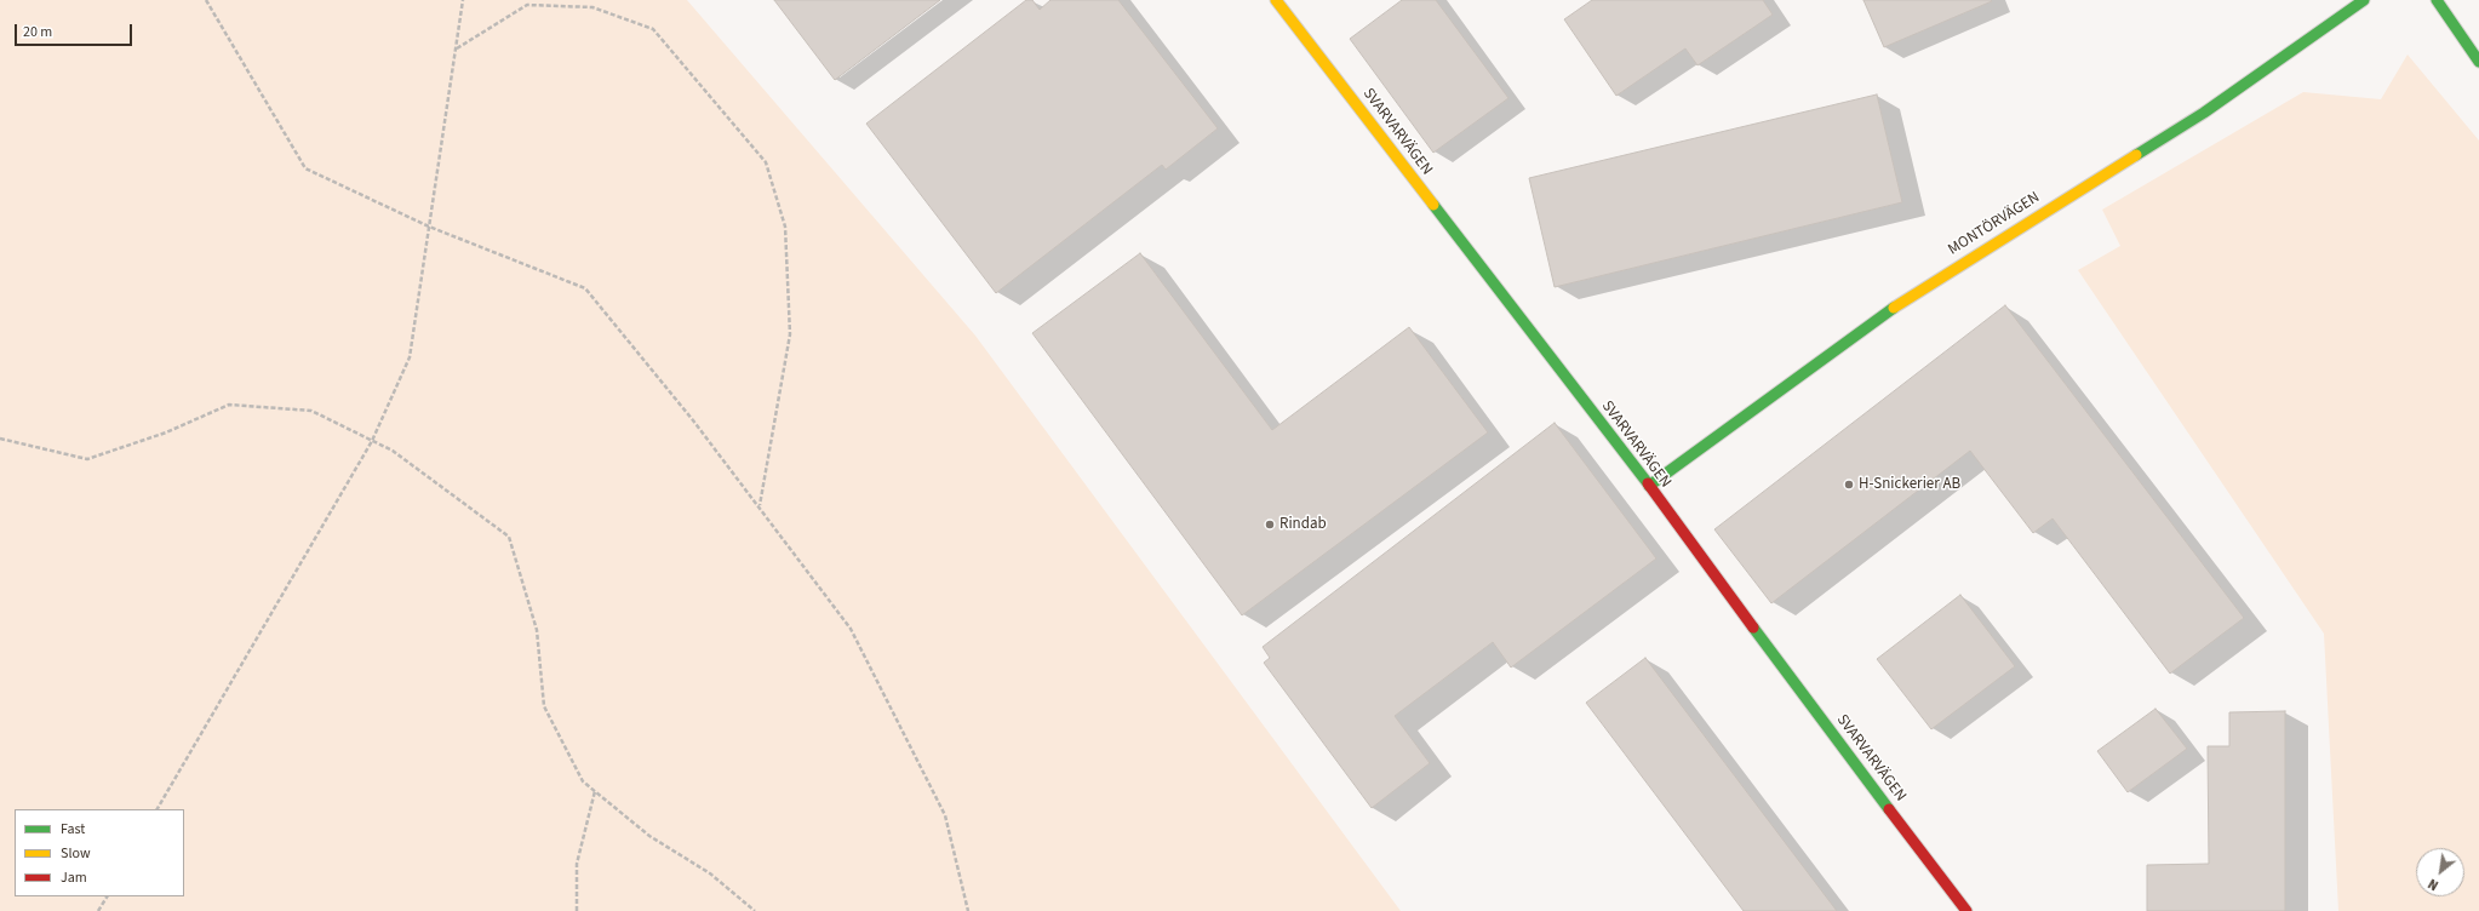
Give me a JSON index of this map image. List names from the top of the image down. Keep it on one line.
{"streets":{"street":["SVARVARVÄGEN","MONTÖRVÄGEN"]},"crossings":[["SVARVARVÄGEN","MONTÖRVÄGEN"]],"places":["H-Snickerier AB","Rindab"],"legend":["Fast","Slow","Jam"],"scale_bar":"20 m","north":"bottom left"}
